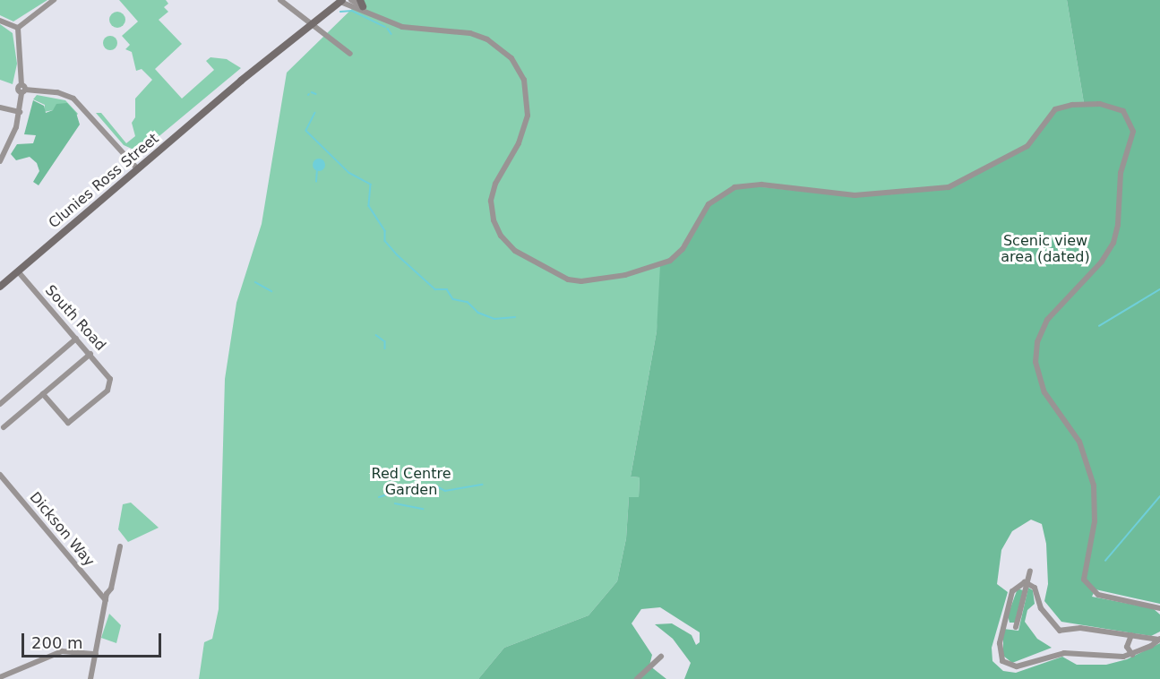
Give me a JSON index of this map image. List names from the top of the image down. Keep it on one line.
{"streets":{"street":["Clunies Ross Street","South Road","Dickson Way"]},"crossings":[["Clunies Ross Street","South Road"]],"parks":["Scenic view area (dated)","Red Centre Garden"],"scale_bar":"200 m"}
